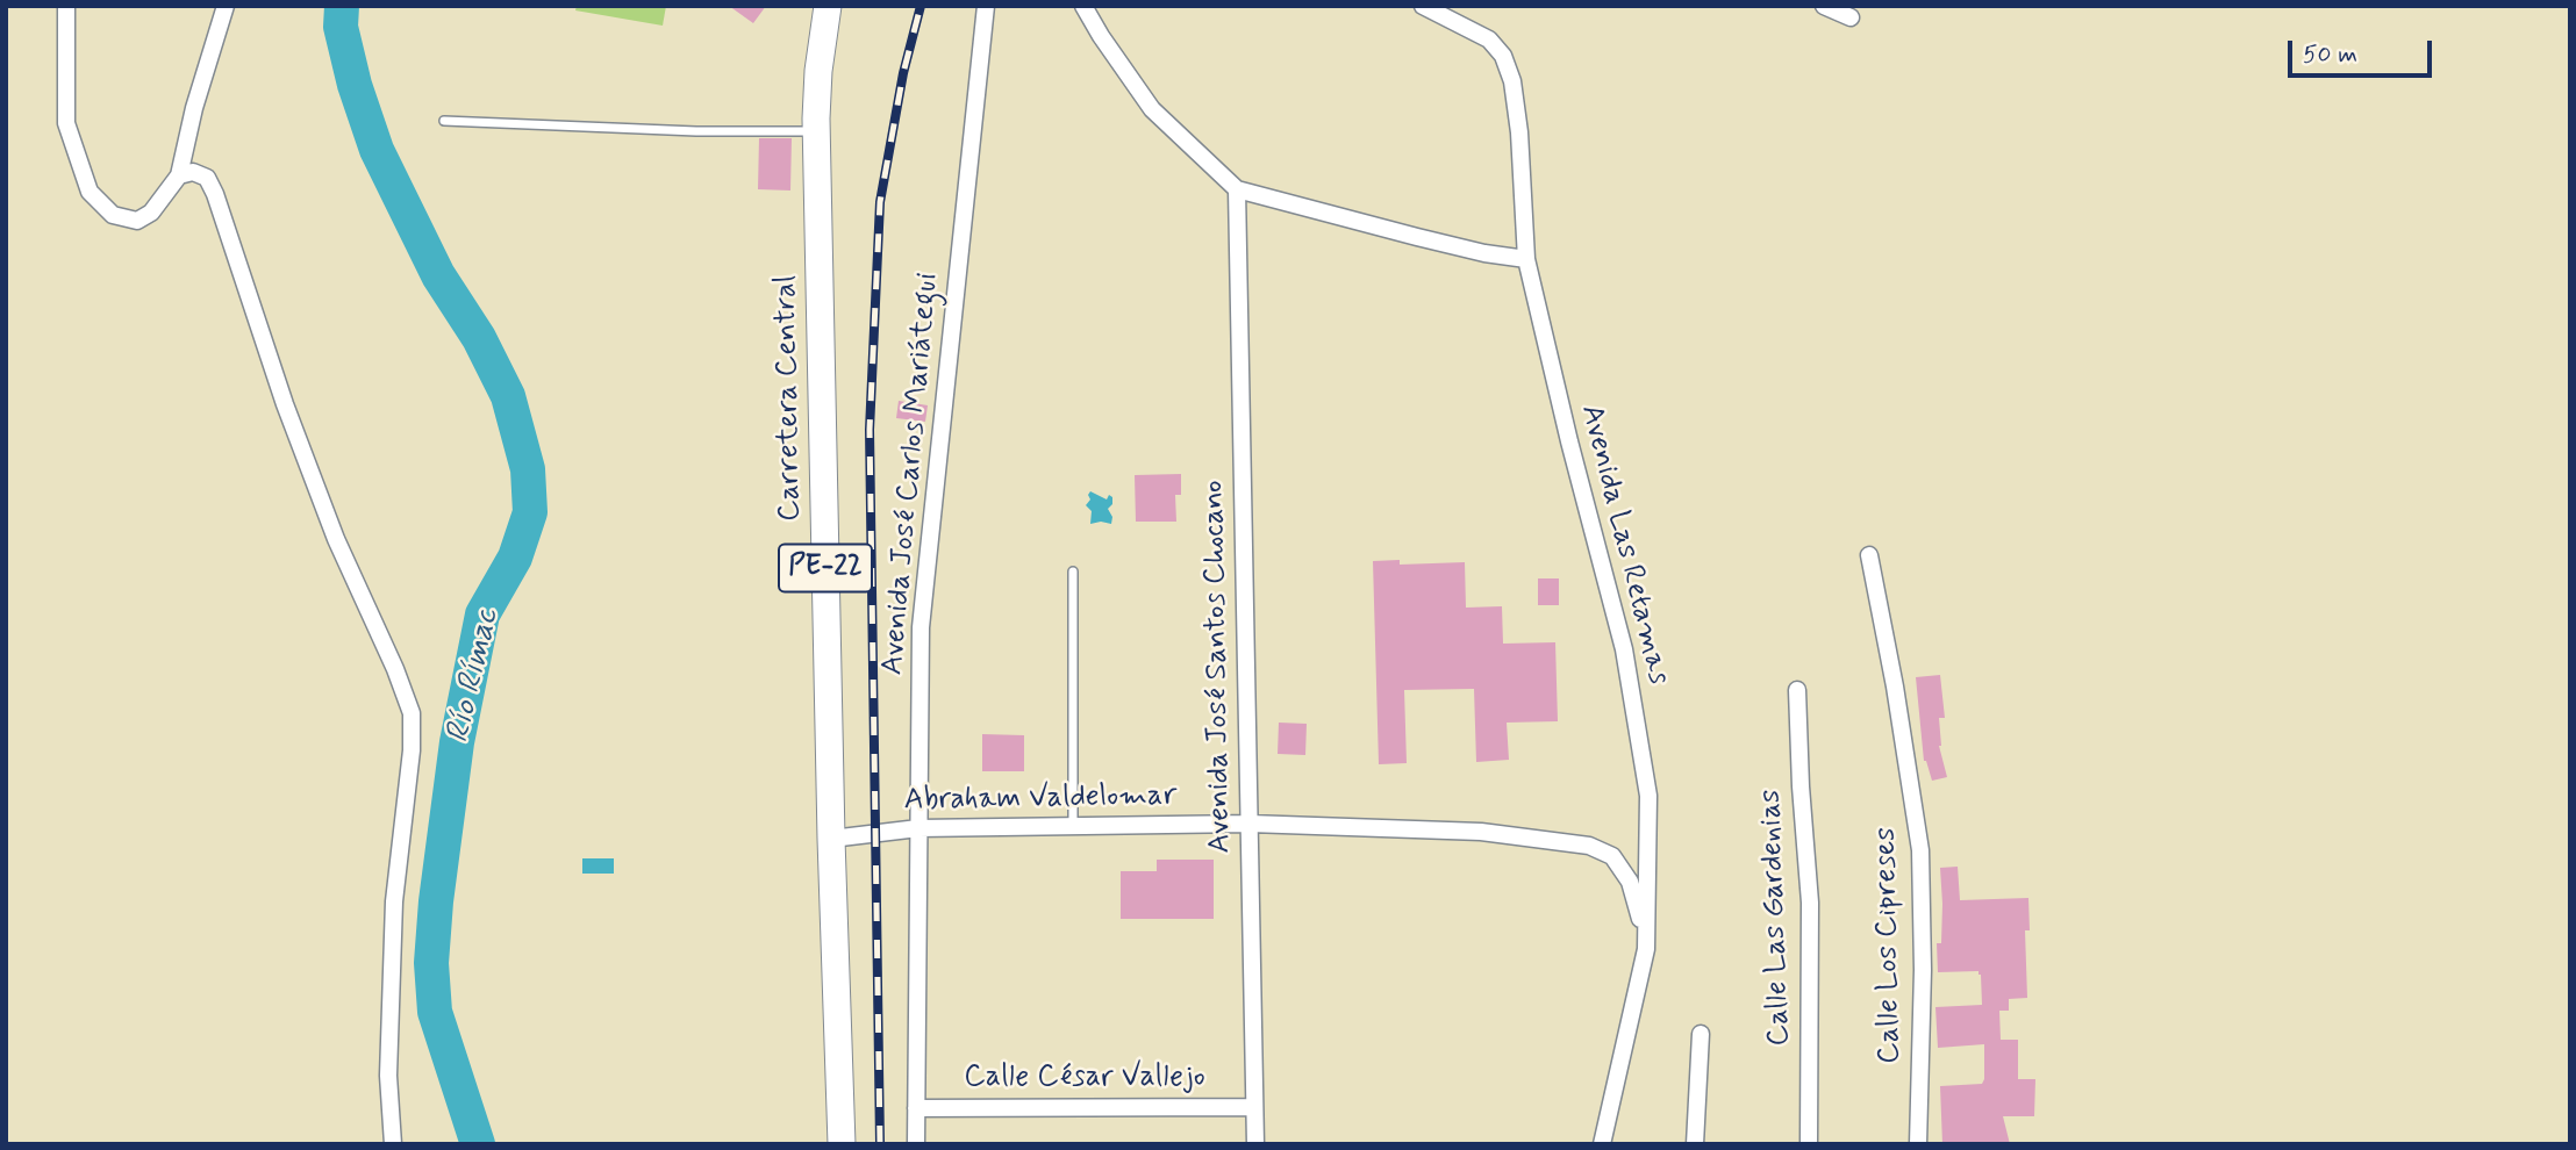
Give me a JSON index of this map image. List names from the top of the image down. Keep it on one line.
{"streets":{"highway":["Carretera Central","PE-22"],"street":["Avenida José Carlos Mariátegui","Avenida Las Retamas","Avenida José Santos Chocano","Abraham Valdelomar","Calle Las Gardenias","Calle Los Cipreses","Calle César Vallejo"]},"crossings":[["Carretera Central","Abraham Valdelomar"],["Avenida José Carlos Mariátegui","Abraham Valdelomar"],["Avenida José Carlos Mariátegui","Calle César Vallejo"],["Avenida Las Retamas","Abraham Valdelomar"],["Avenida José Santos Chocano","Abraham Valdelomar"],["Avenida José Santos Chocano","Calle César Vallejo"]],"water":["Río Rímac"],"scale_bar":"50 m"}
